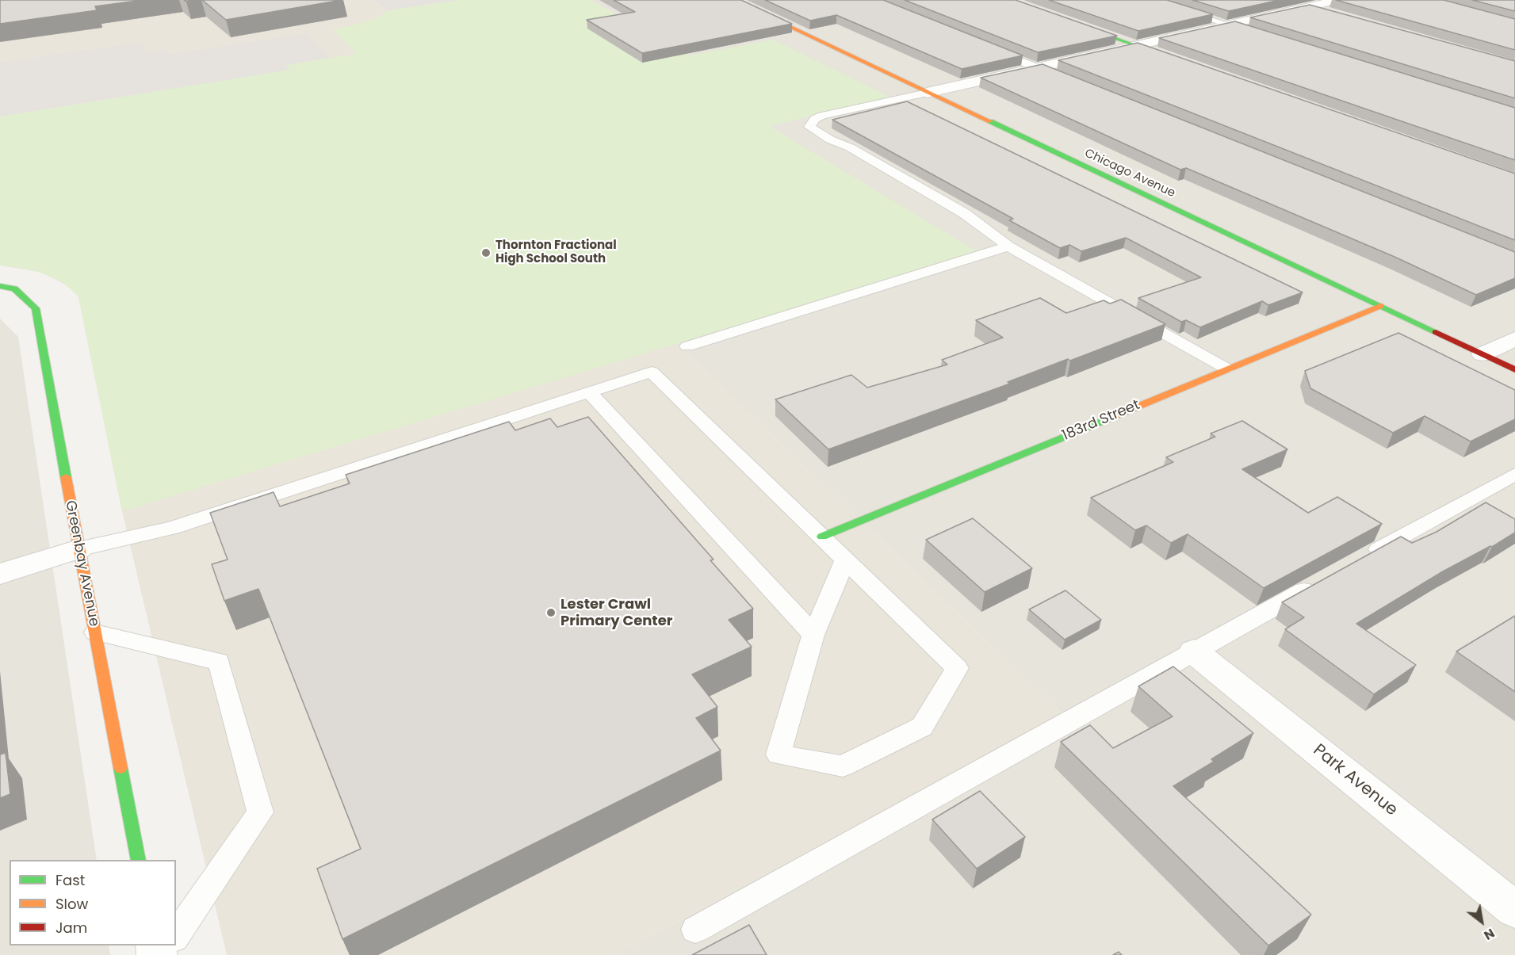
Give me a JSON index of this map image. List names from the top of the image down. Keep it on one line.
{"streets":{"street":["Chicago Avenue","183rd Street","Greenbay Avenue","Park Avenue"]},"crossings":[["Chicago Avenue","183rd Street"]],"places":["Thornton Fractional High School South","Lester Crawl Primary Center"],"legend":["Fast","Slow","Jam"],"north":"bottom right"}
